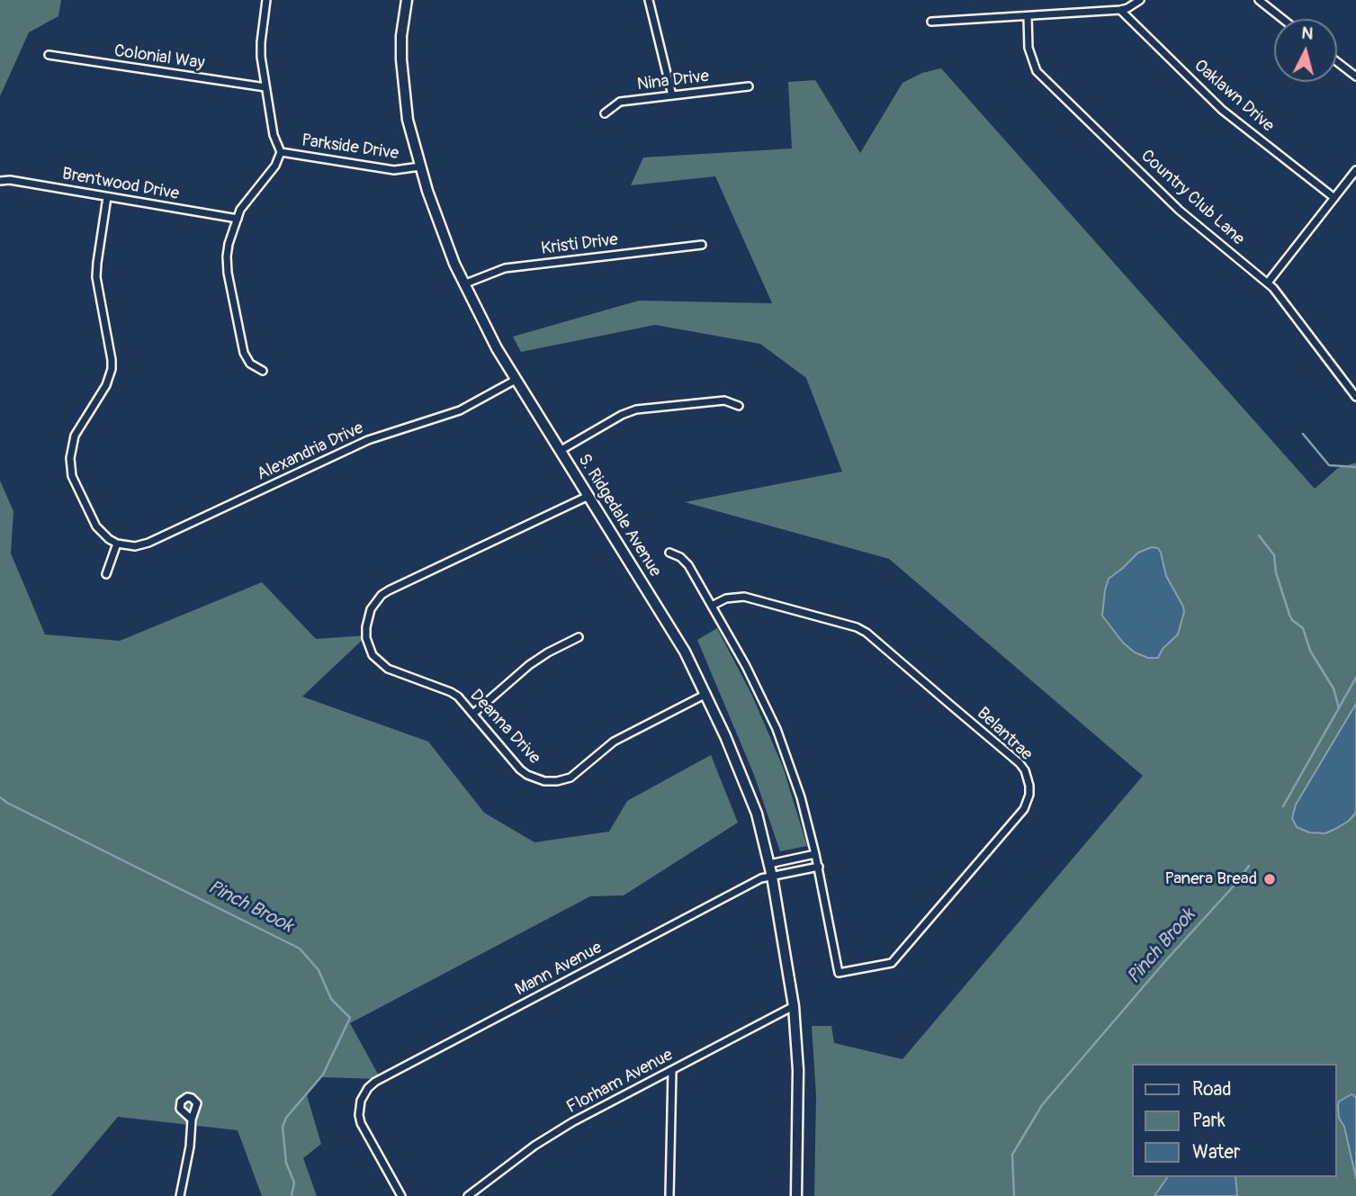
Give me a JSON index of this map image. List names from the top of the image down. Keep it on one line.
{"streets":{"main road":["S. Ridgedale Avenue"],"street":["Colonial Way","Nina Drive","Oaklawn Drive","Parkside Drive","Brentwood Drive","Country Club Lane","Kristi Drive","Alexandria Drive","Deanna Drive","Belantrae","Mann Avenue","Florham Avenue"]},"crossings":[["Colonial Way","Parkside Drive"],["Parkside Drive","S. Ridgedale Avenue"],["Kristi Drive","S. Ridgedale Avenue"],["Alexandria Drive","S. Ridgedale Avenue"],["S. Ridgedale Avenue","Deanna Drive"],["S. Ridgedale Avenue","Mann Avenue"],["S. Ridgedale Avenue","Florham Avenue"]],"water":["Pinch Brook"],"places":["Panera Bread"],"legend":["Road","Park","Water"],"north":"top"}
